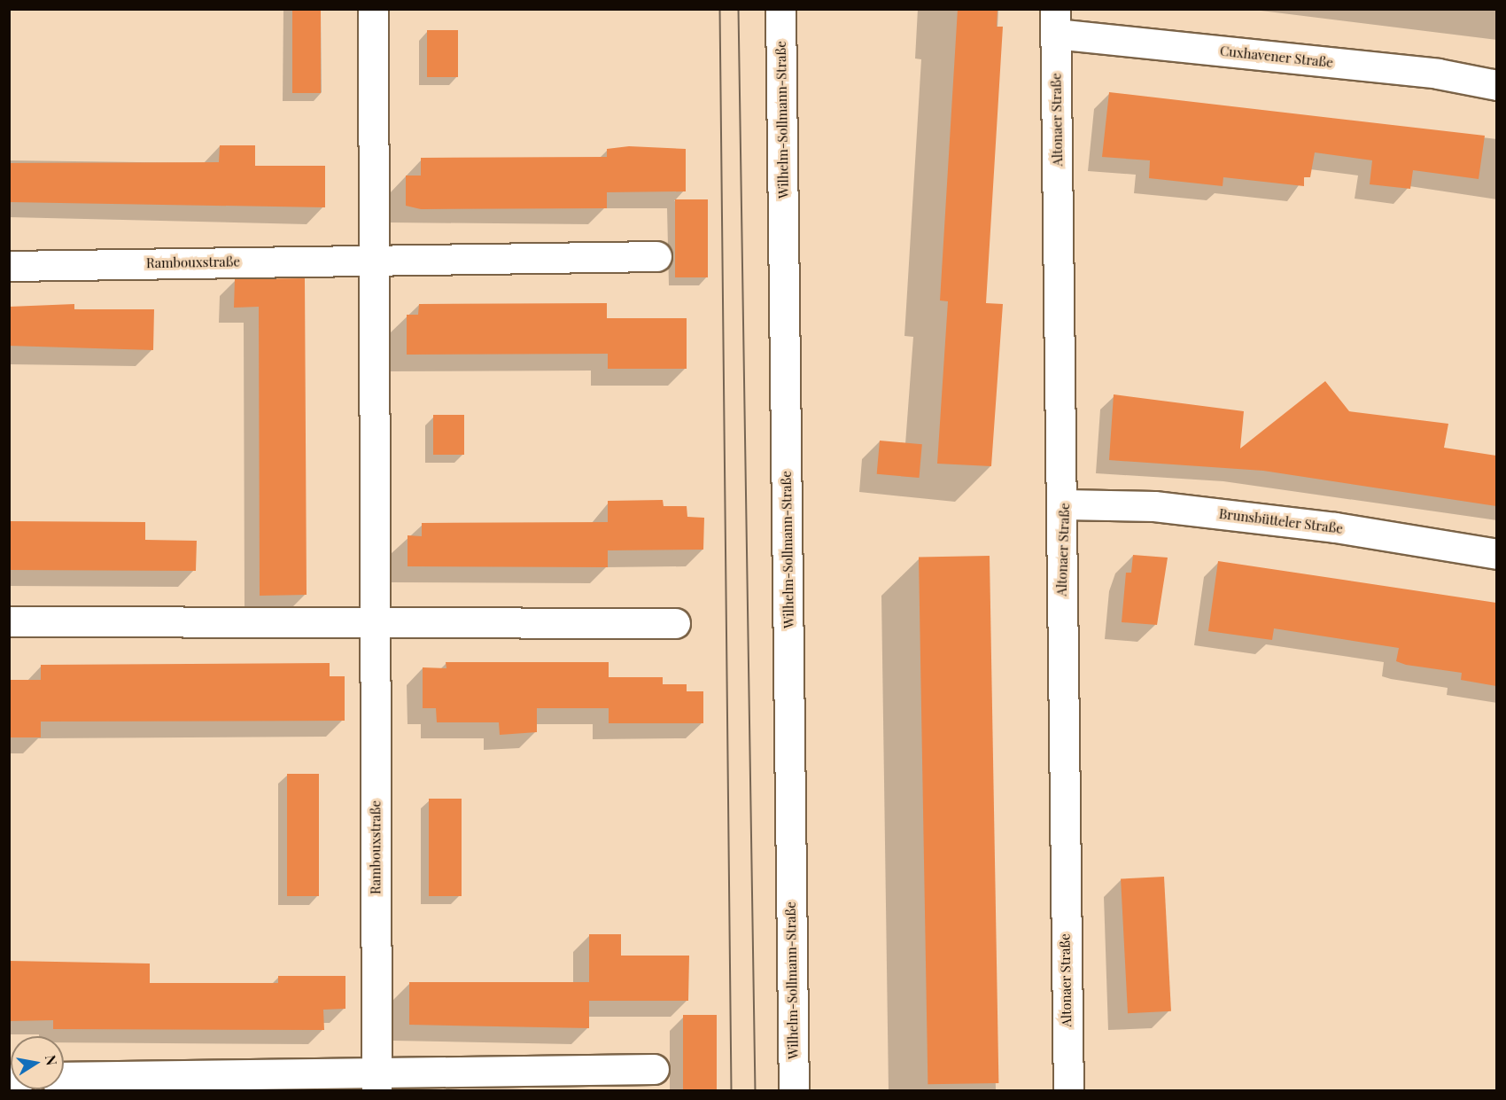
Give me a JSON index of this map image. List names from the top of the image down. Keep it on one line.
{"streets":{"street":["Cuxhavener Straße","Wilhelm-Sollmann-Straße","Altonaer Straße","Rambouxstraße","Brunsbütteler Straße"]},"crossings":[["Cuxhavener Straße","Altonaer Straße"],["Altonaer Straße","Brunsbütteler Straße"]],"north":"right"}
